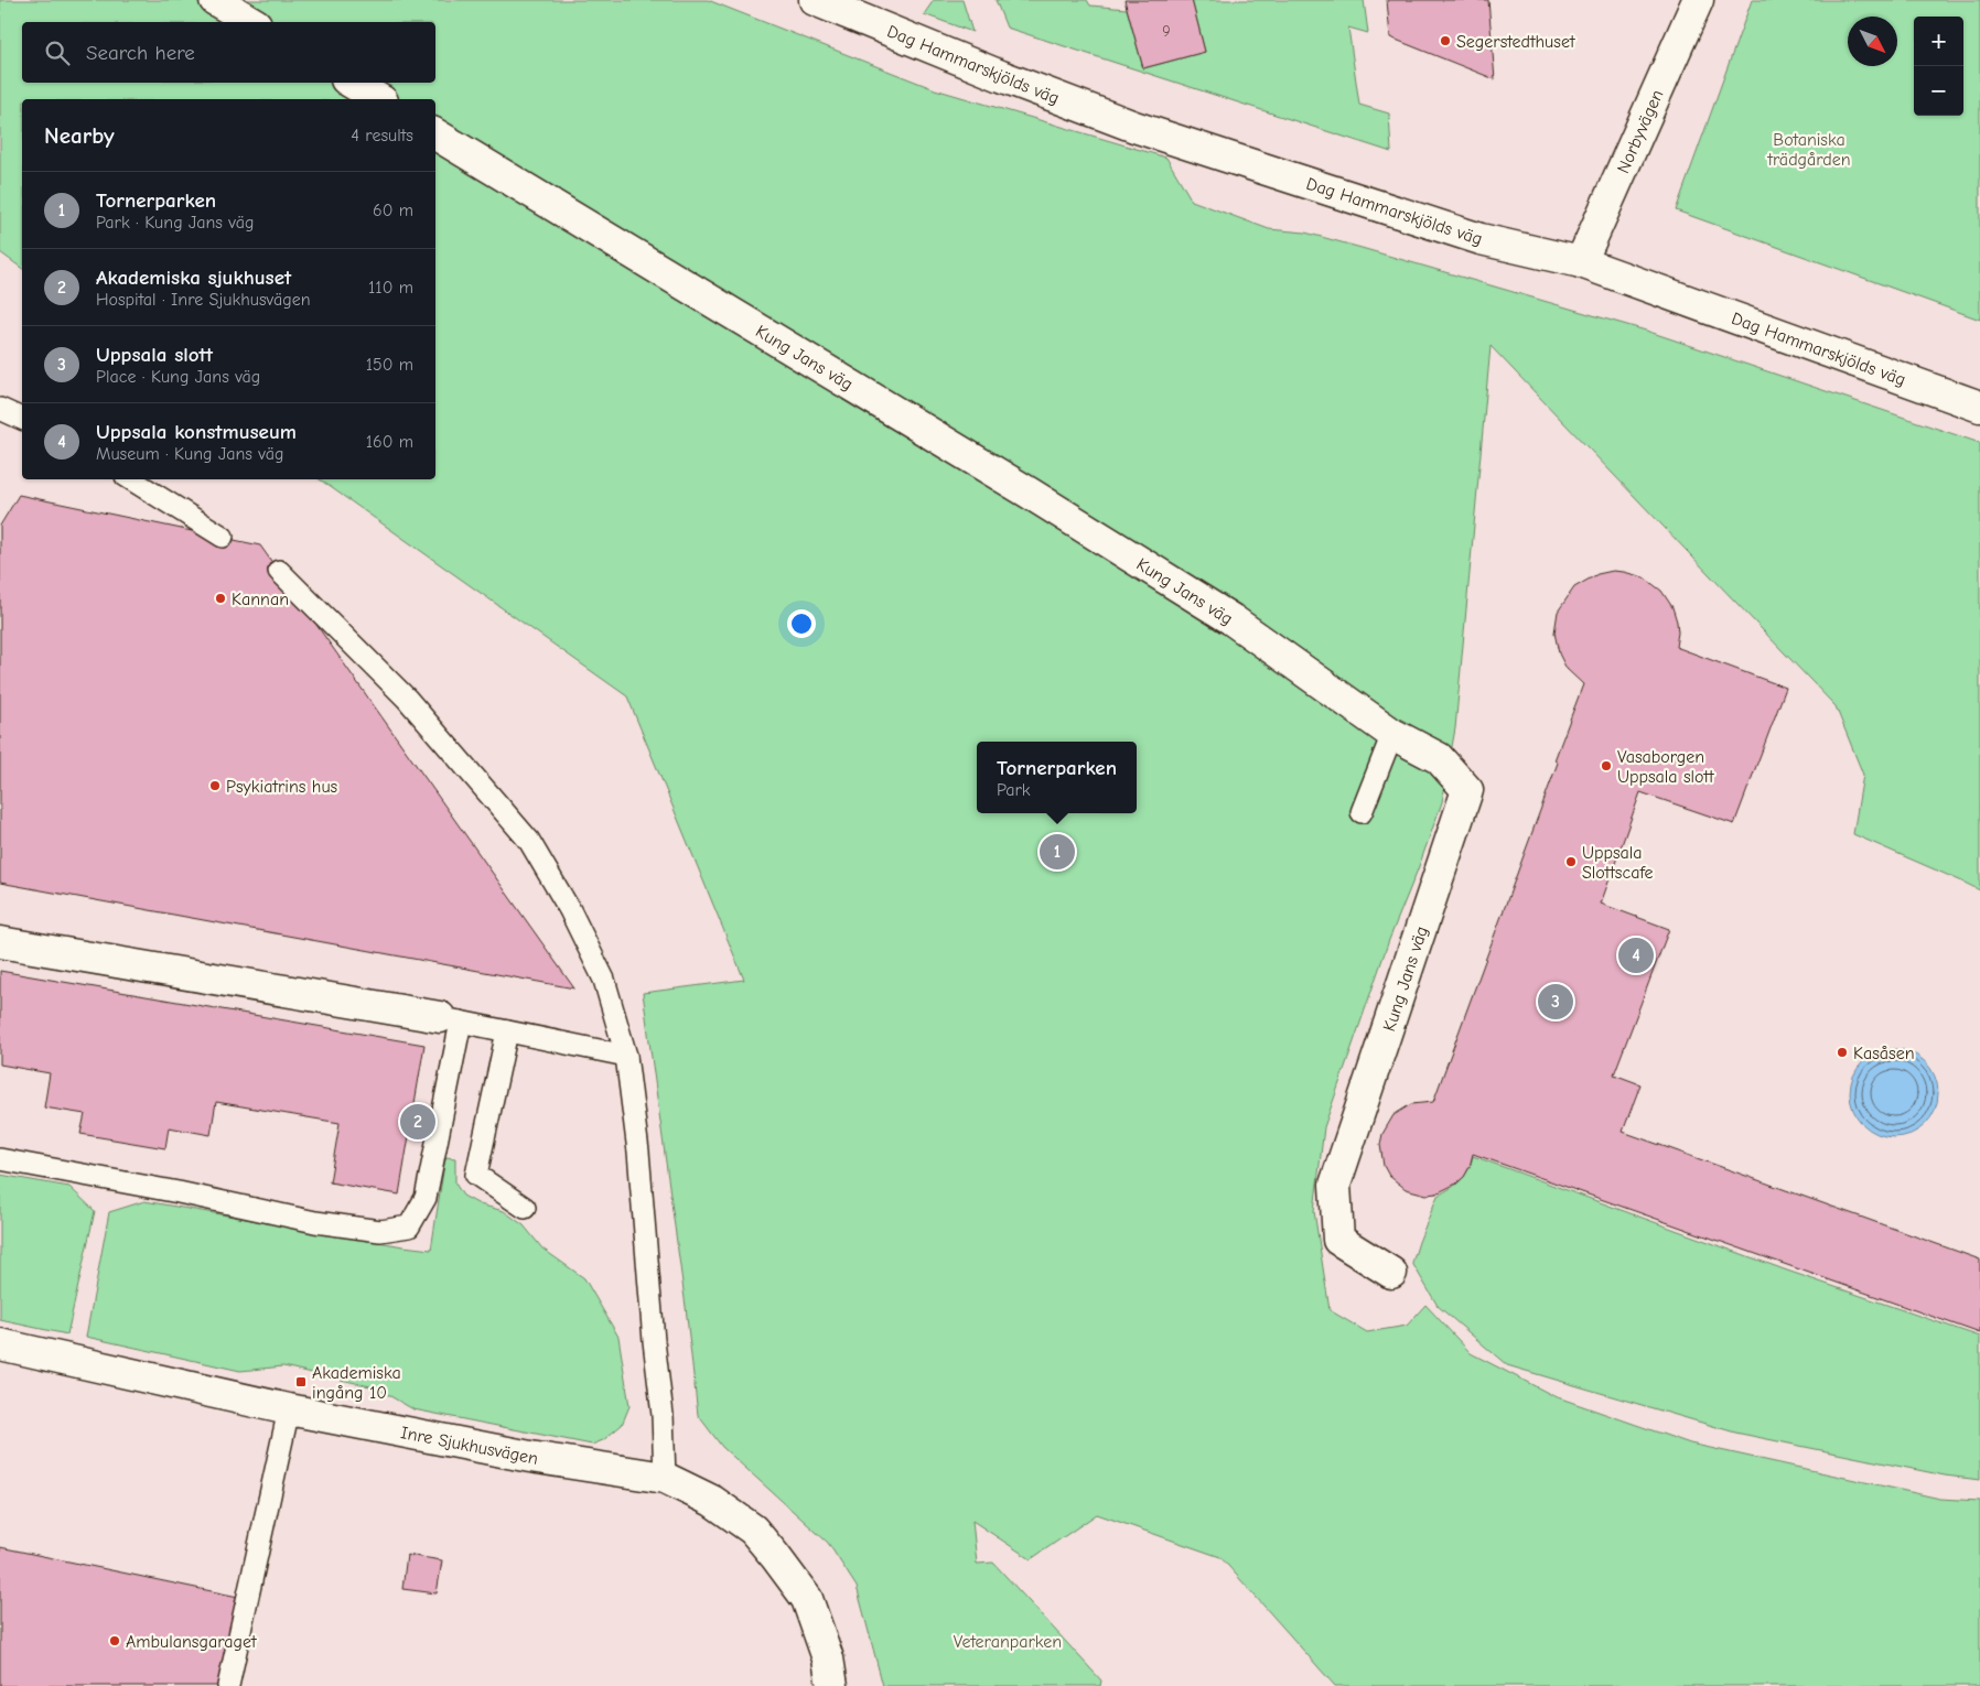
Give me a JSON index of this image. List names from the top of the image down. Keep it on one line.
{"streets":{"street":["Dag Hammarskjölds väg","Norbyvägen","Kung Jans väg","Inre Sjukhusvägen"]},"crossings":[["Dag Hammarskjölds väg","Norbyvägen"]],"parks":["Botaniska trädgården","Veteranparken"],"places":{"other":["Segerstedthuset","Kannan","Vasaborgen Uppsala slott","Psykiatrins hus","Uppsala Slottscafe","Kasåsen","Ambulansgaraget"],"transit":["Akademiska ingång 10"]},"house_numbers":["9"],"north":"bottom right","page":{"map_buttons":["+","−"],"search":"Search here","heading":["Nearby","4 results"],"list":[{"mark":"1","name":"Tornerparken","note":"Park · Kung Jans väg","value":"60 m"},{"mark":"2","name":"Akademiska sjukhuset","note":"Hospital · Inre Sjukhusvägen","value":"110 m"},{"mark":"3","name":"Uppsala slott","note":"Place · Kung Jans väg","value":"150 m"},{"mark":"4","name":"Uppsala konstmuseum","note":"Museum · Kung Jans väg","value":"160 m"}],"popup":["Tornerparken","Park"],"pins":["1","4","3","2"]}}
